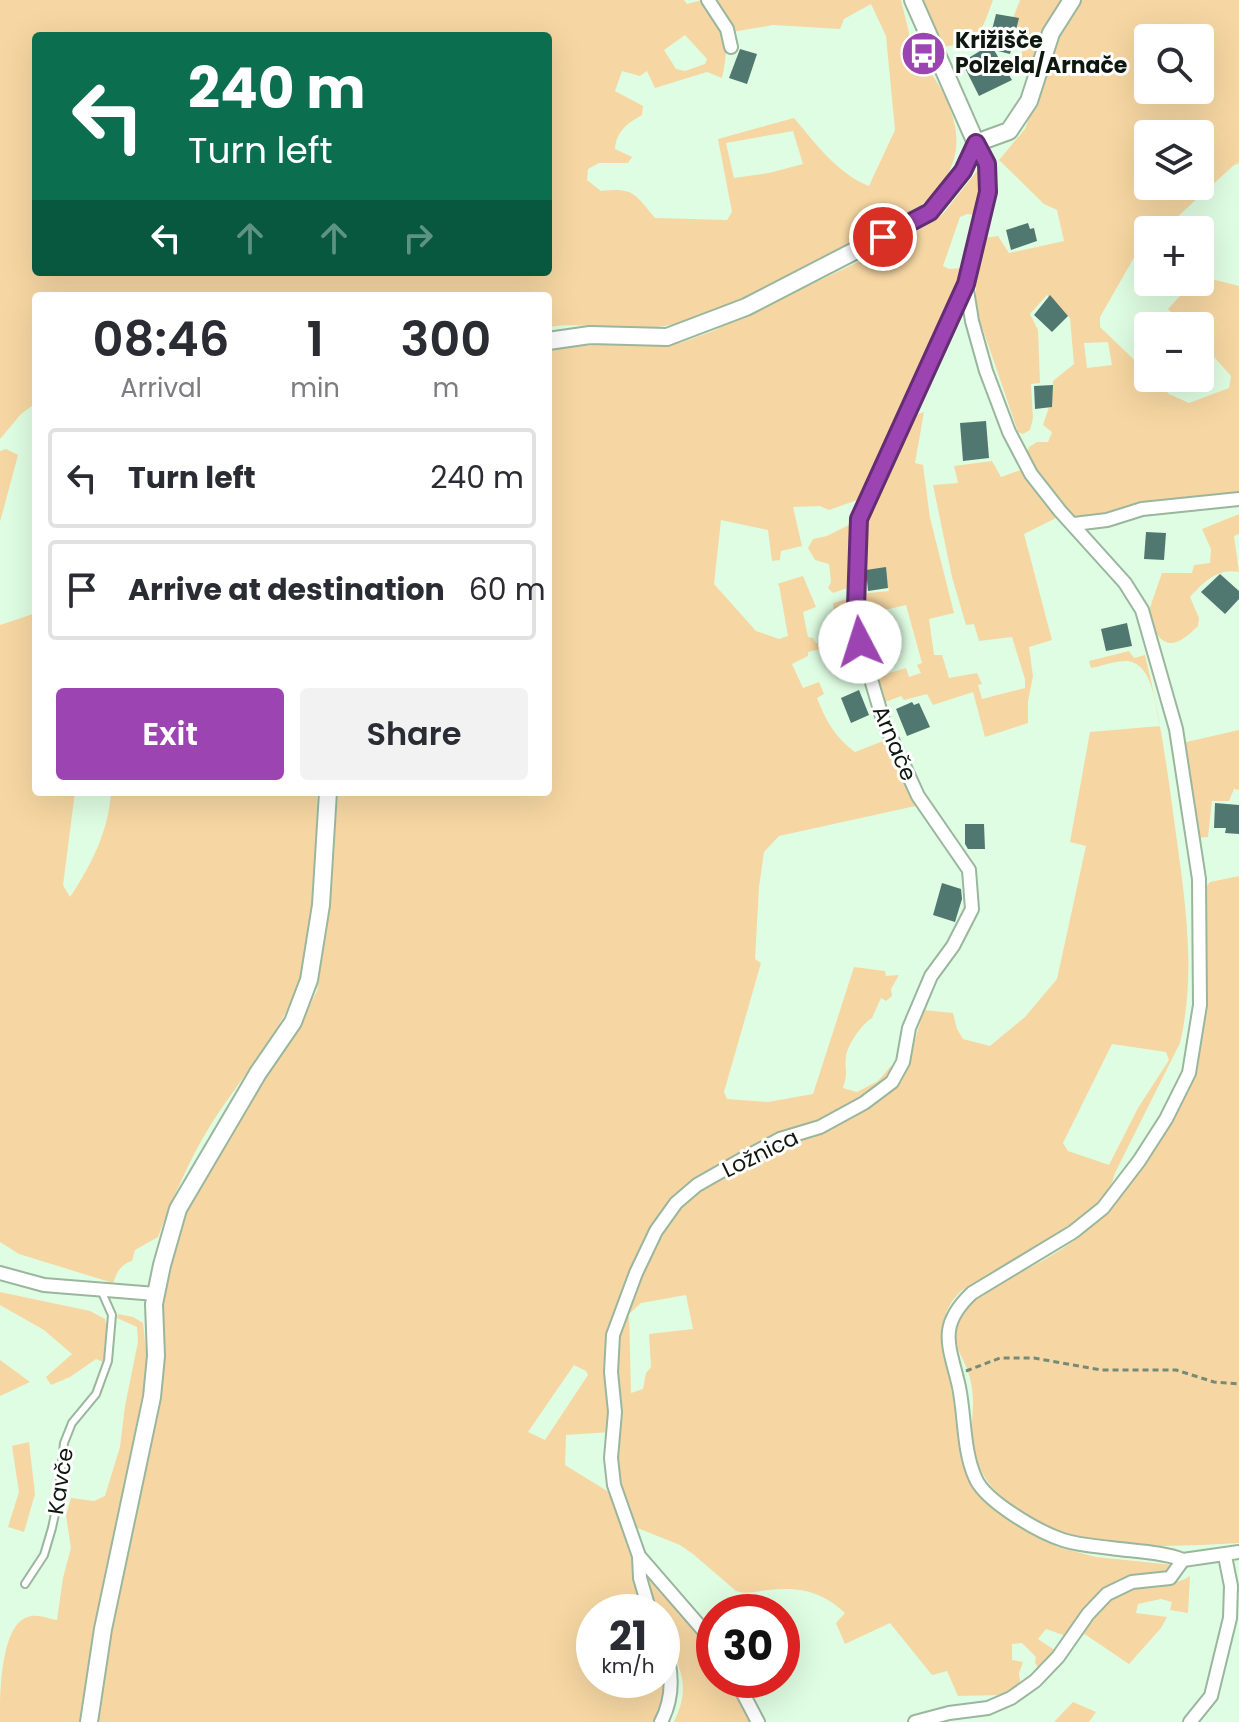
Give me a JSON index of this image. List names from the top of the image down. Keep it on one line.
{"streets":{"street":["Arnače","Ložnica"],"lane":["Kavče"]},"crossings":[["Arnače","Ložnica"]],"places":{"bus stop":["Križišče Polzela/Arnače"]},"page":{"map_buttons":["+","−"],"turn":["240 m","Turn left"],"eta":["08:46","Arrival","1","min","300","m"],"list":[{"name":"Turn left","value":"240 m"},{"name":"Arrive at destination","value":"60 m"}],"buttons":["Exit","Share"],"speed":"21 km/h","limit":"30"}}
